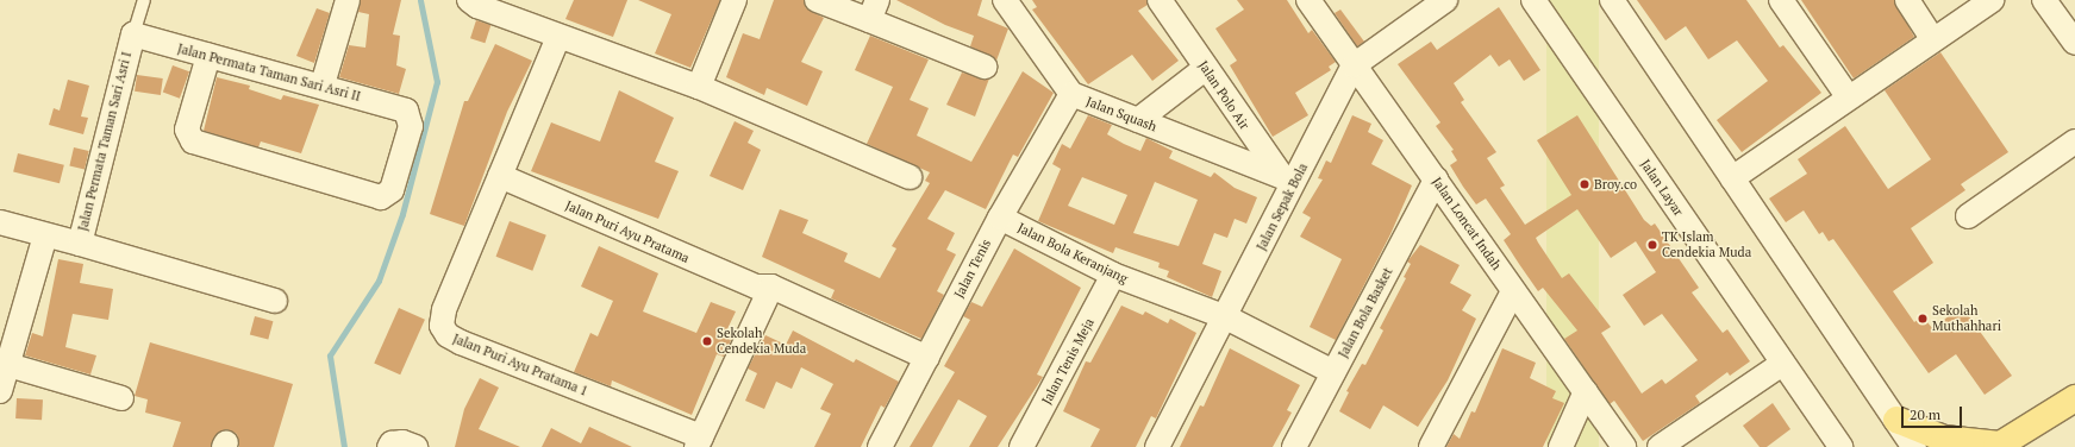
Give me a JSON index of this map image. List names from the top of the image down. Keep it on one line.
{"streets":{"street":["Jalan Permata Taman Sari Asri II","Jalan Polo Air","Jalan Squash","Jalan Permata Taman Sari Asri I","Jalan Layar","Jalan Sepak Bola","Jalan Loncat Indah","Jalan Puri Ayu Pratama","Jalan Bola Keranjang","Jalan Tenis","Jalan Bola Basket","Jalan Tenis Meja","Jalan Puri Ayu Pratama 1"]},"crossings":[["Jalan Permata Taman Sari Asri II","Jalan Permata Taman Sari Asri I"],["Jalan Polo Air","Jalan Squash"],["Jalan Polo Air","Jalan Sepak Bola"],["Jalan Squash","Jalan Sepak Bola"],["Jalan Squash","Jalan Tenis"],["Jalan Sepak Bola","Jalan Loncat Indah"],["Jalan Sepak Bola","Jalan Bola Keranjang"],["Jalan Loncat Indah","Jalan Bola Basket"],["Jalan Puri Ayu Pratama","Jalan Tenis"],["Jalan Puri Ayu Pratama","Jalan Puri Ayu Pratama 1"],["Jalan Bola Keranjang","Jalan Tenis"],["Jalan Bola Keranjang","Jalan Bola Basket"],["Jalan Bola Keranjang","Jalan Tenis Meja"]],"places":["Broy.co","TK Islam Cendekia Muda","Sekolah Muthahhari","Sekolah Cendekia Muda"],"scale_bar":"20 m"}
